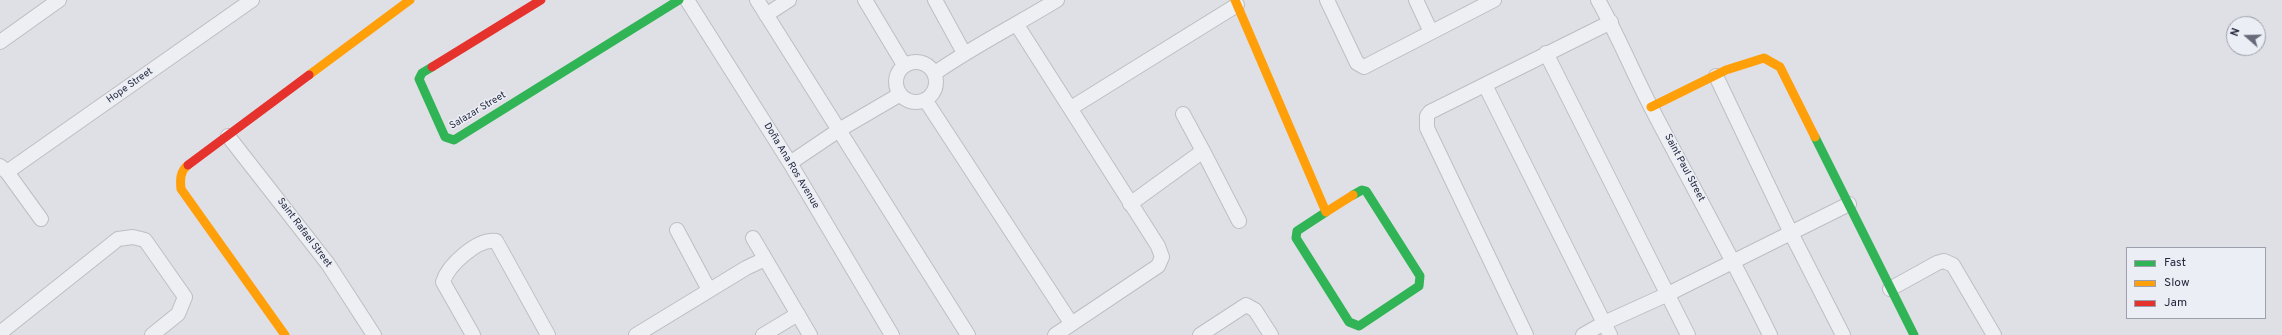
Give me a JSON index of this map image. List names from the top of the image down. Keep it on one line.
{"streets":{"street":["Hope Street","Salazar Street","Doña Ana Ros Avenue","Saint Paul Street","Saint Rafael Street"]},"legend":["Fast","Slow","Jam"],"north":"left"}
